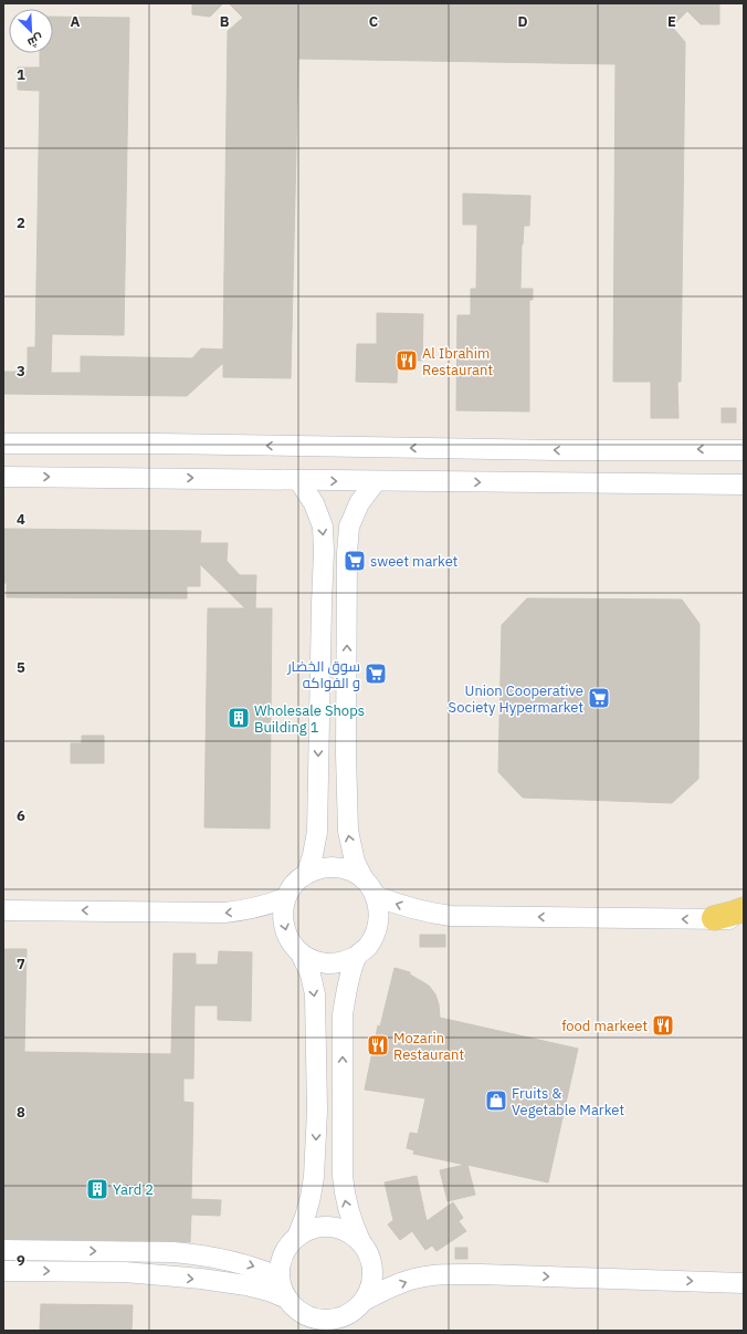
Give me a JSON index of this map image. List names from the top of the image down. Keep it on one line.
{"places":{"restaurant":["Al Ibrahim Restaurant","food markeet","Mozarin Restaurant"],"supermarket":["sweet market","سوق الخضار و الفواكه","Union Cooperative Society Hypermarket"],"building":["Wholesale Shops Building 1","Yard 2"],"shop":["Fruits & Vegetable Market"]},"north":"bottom right","grid":{"columns":["A","B","C","D","E"],"rows":["1","2","3","4","5","6","7","8","9"]}}
